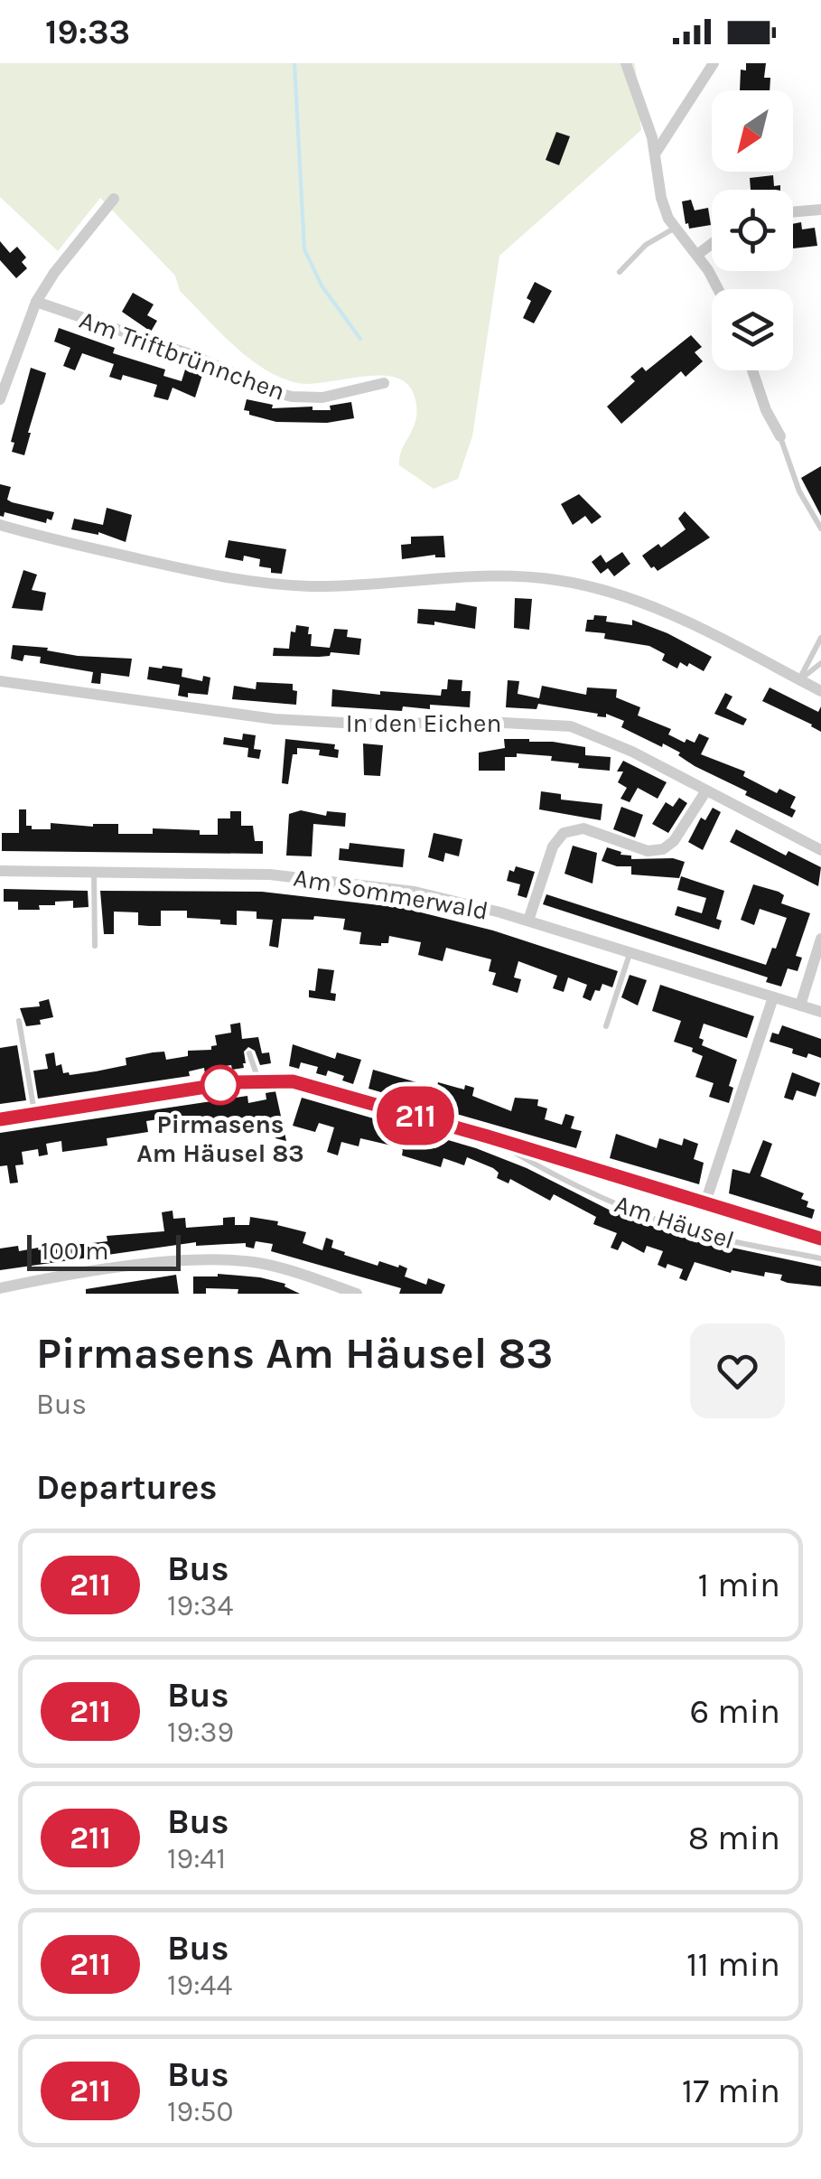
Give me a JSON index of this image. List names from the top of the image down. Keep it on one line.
{"streets":{"street":["Am Triftbrünnchen","In den Eichen","Am Sommerwald","Am Häusel"]},"places":["Pirmasens Am Häusel 83"],"lines":["bus line 211"],"scale_bar":"100 m","north":"bottom left","page":{"status":"19:33","on_map":"211","scale":"100 m","heading":[["Pirmasens Am Häusel 83","Bus"],"Departures"],"list":[{"mark":"211","name":"Bus","note":"19:34","value":"1 min"},{"mark":"211","name":"Bus","note":"19:39","value":"6 min"},{"mark":"211","name":"Bus","note":"19:41","value":"8 min"},{"mark":"211","name":"Bus","note":"19:44","value":"11 min"},{"mark":"211","name":"Bus","note":"19:50","value":"17 min"}]}}
